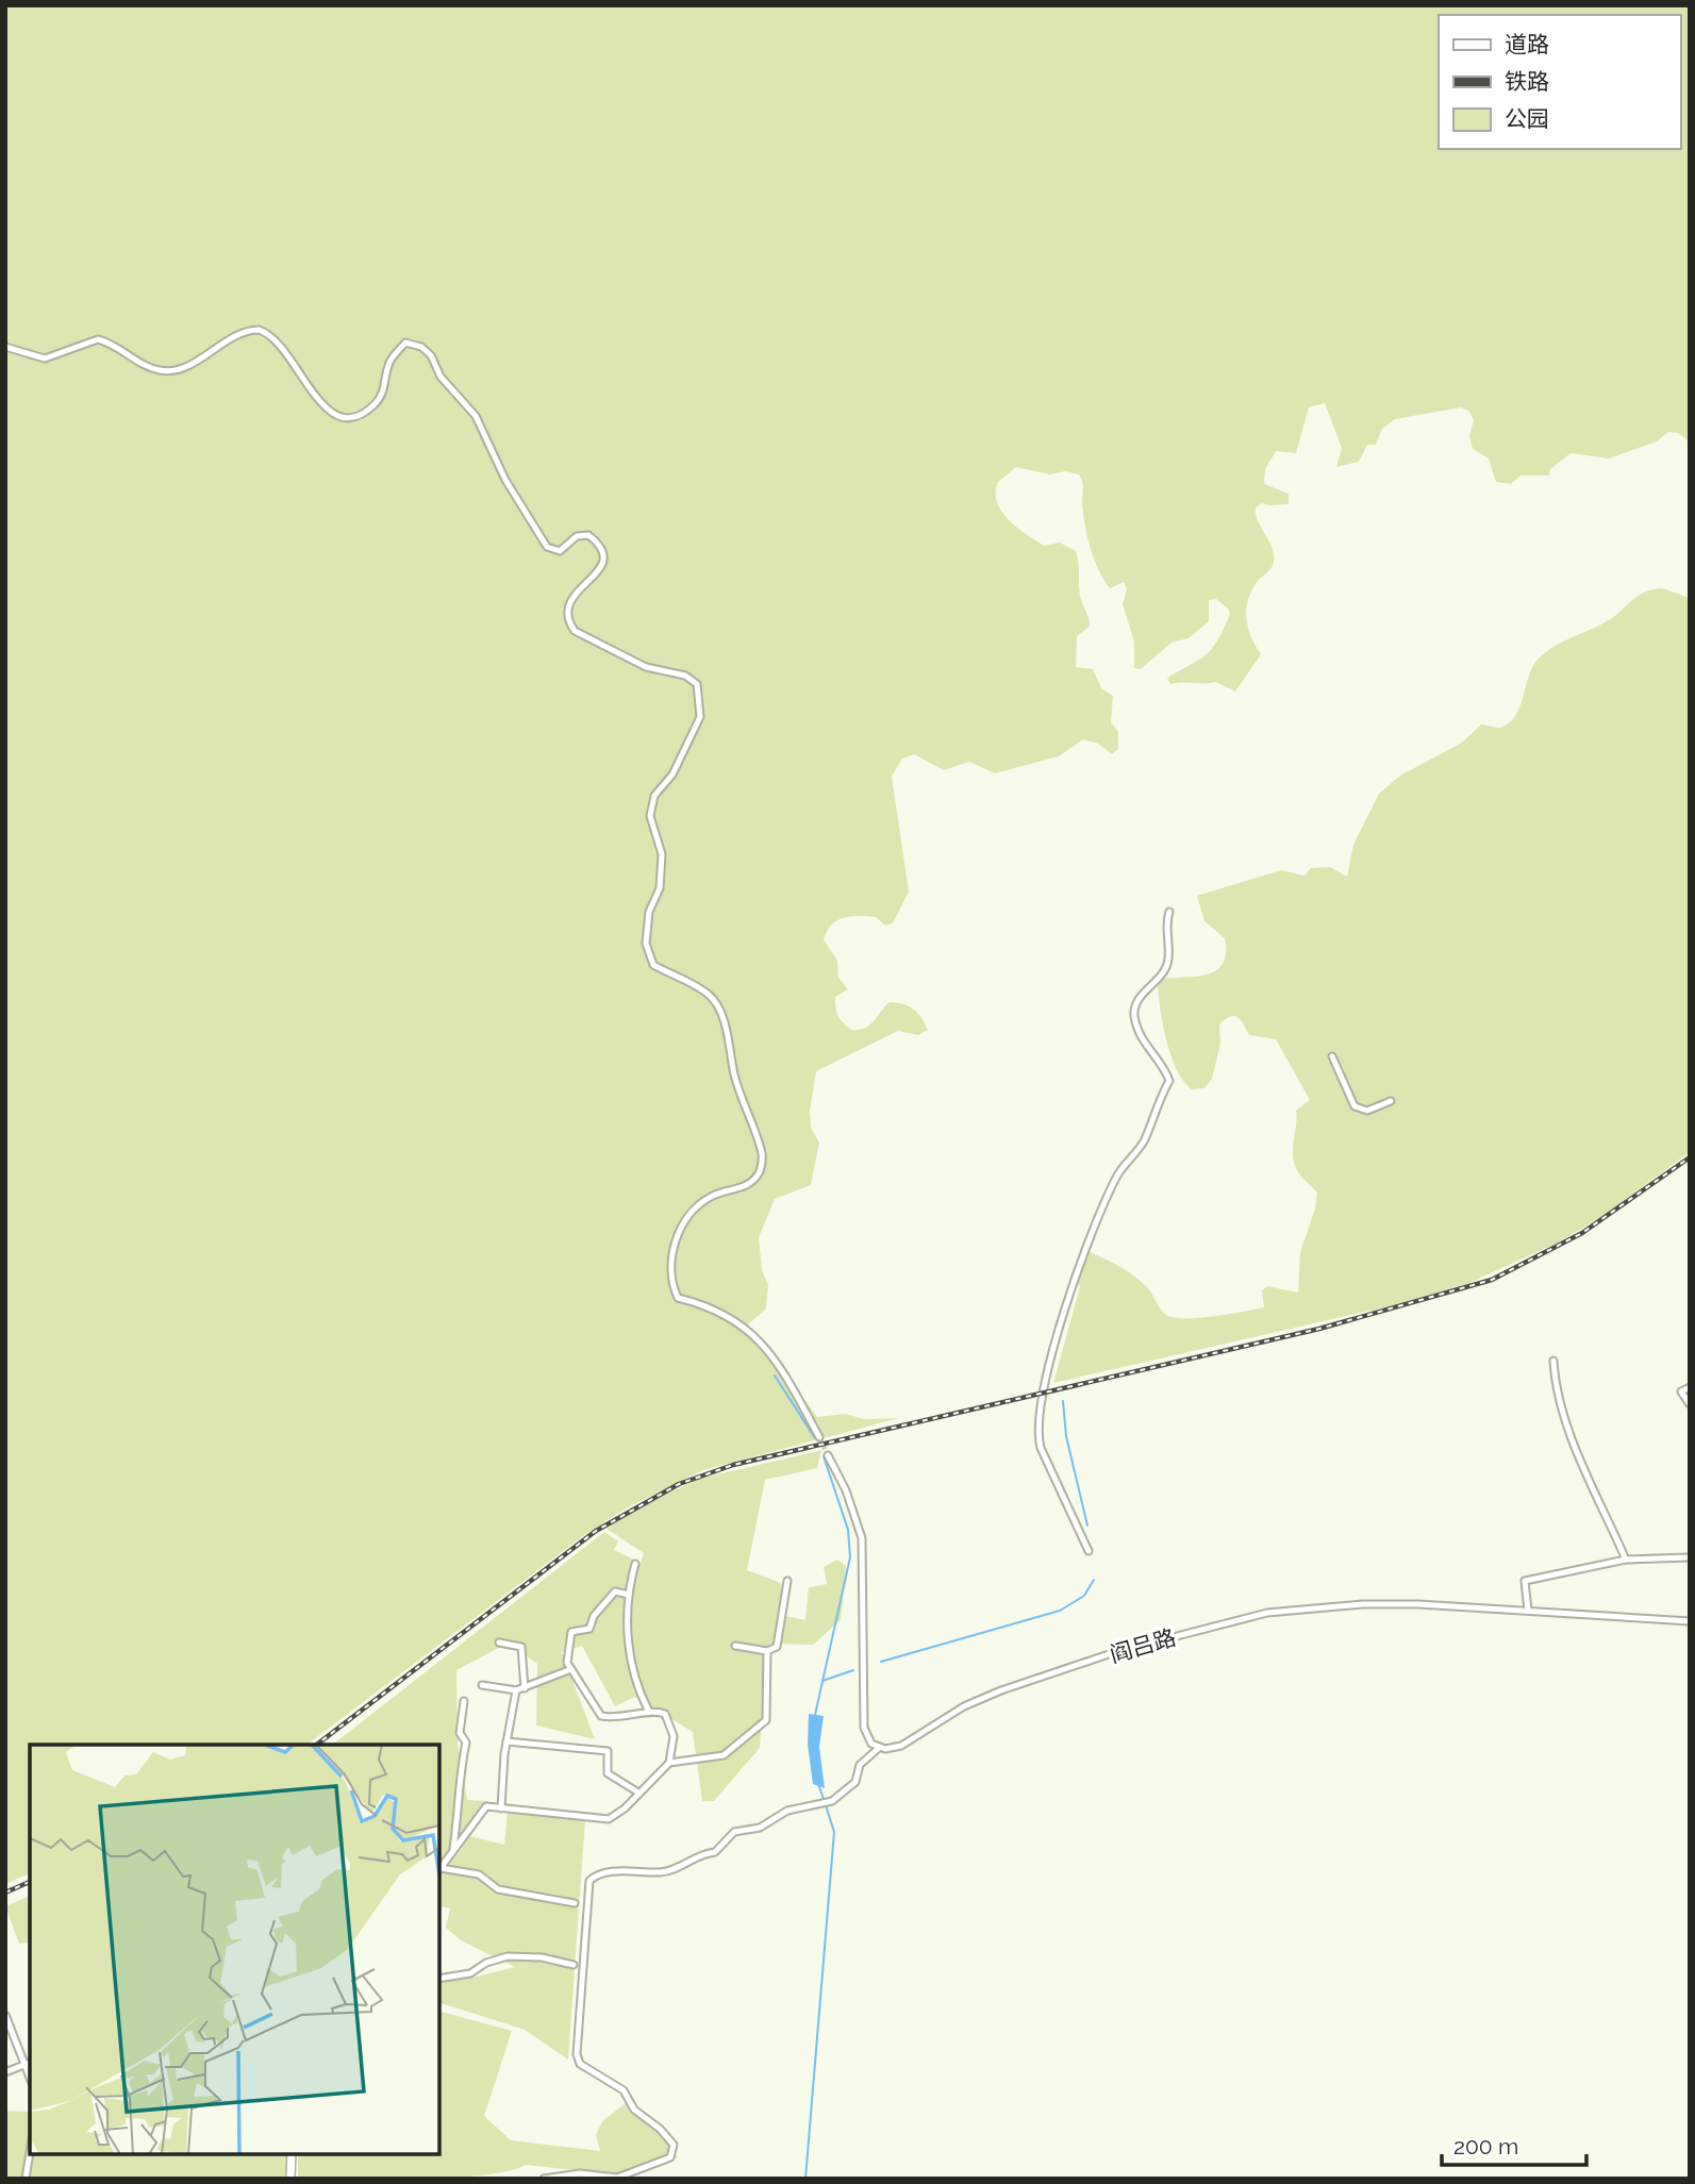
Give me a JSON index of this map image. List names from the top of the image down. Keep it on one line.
{"streets":{"street":["阎吕路"]},"legend":["道路","铁路","公园"],"scale_bar":"200 m"}
